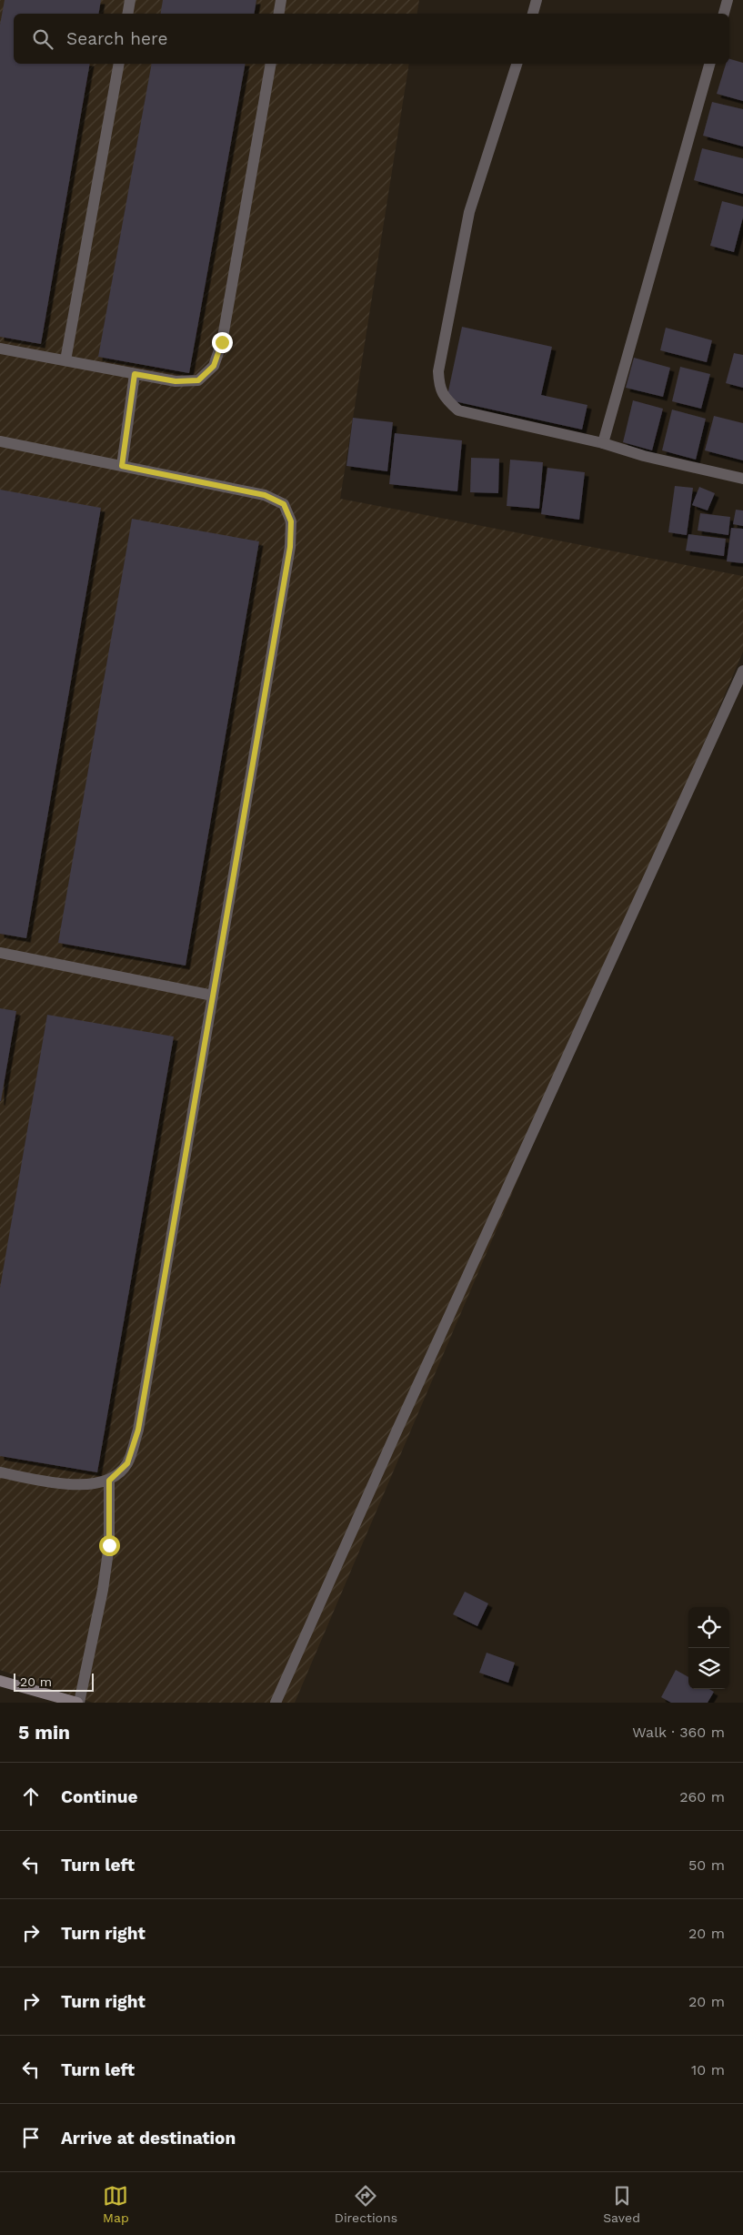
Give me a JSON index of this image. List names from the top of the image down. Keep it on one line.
{"scale_bar":"20 m","page":{"search":"Search here","scale":"20 m","heading":["5 min","Walk · 360 m"],"list":[["Continue","260 m"],["Turn left","50 m"],["Turn right","20 m"],["Turn right","20 m"],["Turn left","10 m"],"Arrive at destination"],"nav":["Map","Directions","Saved"]}}
